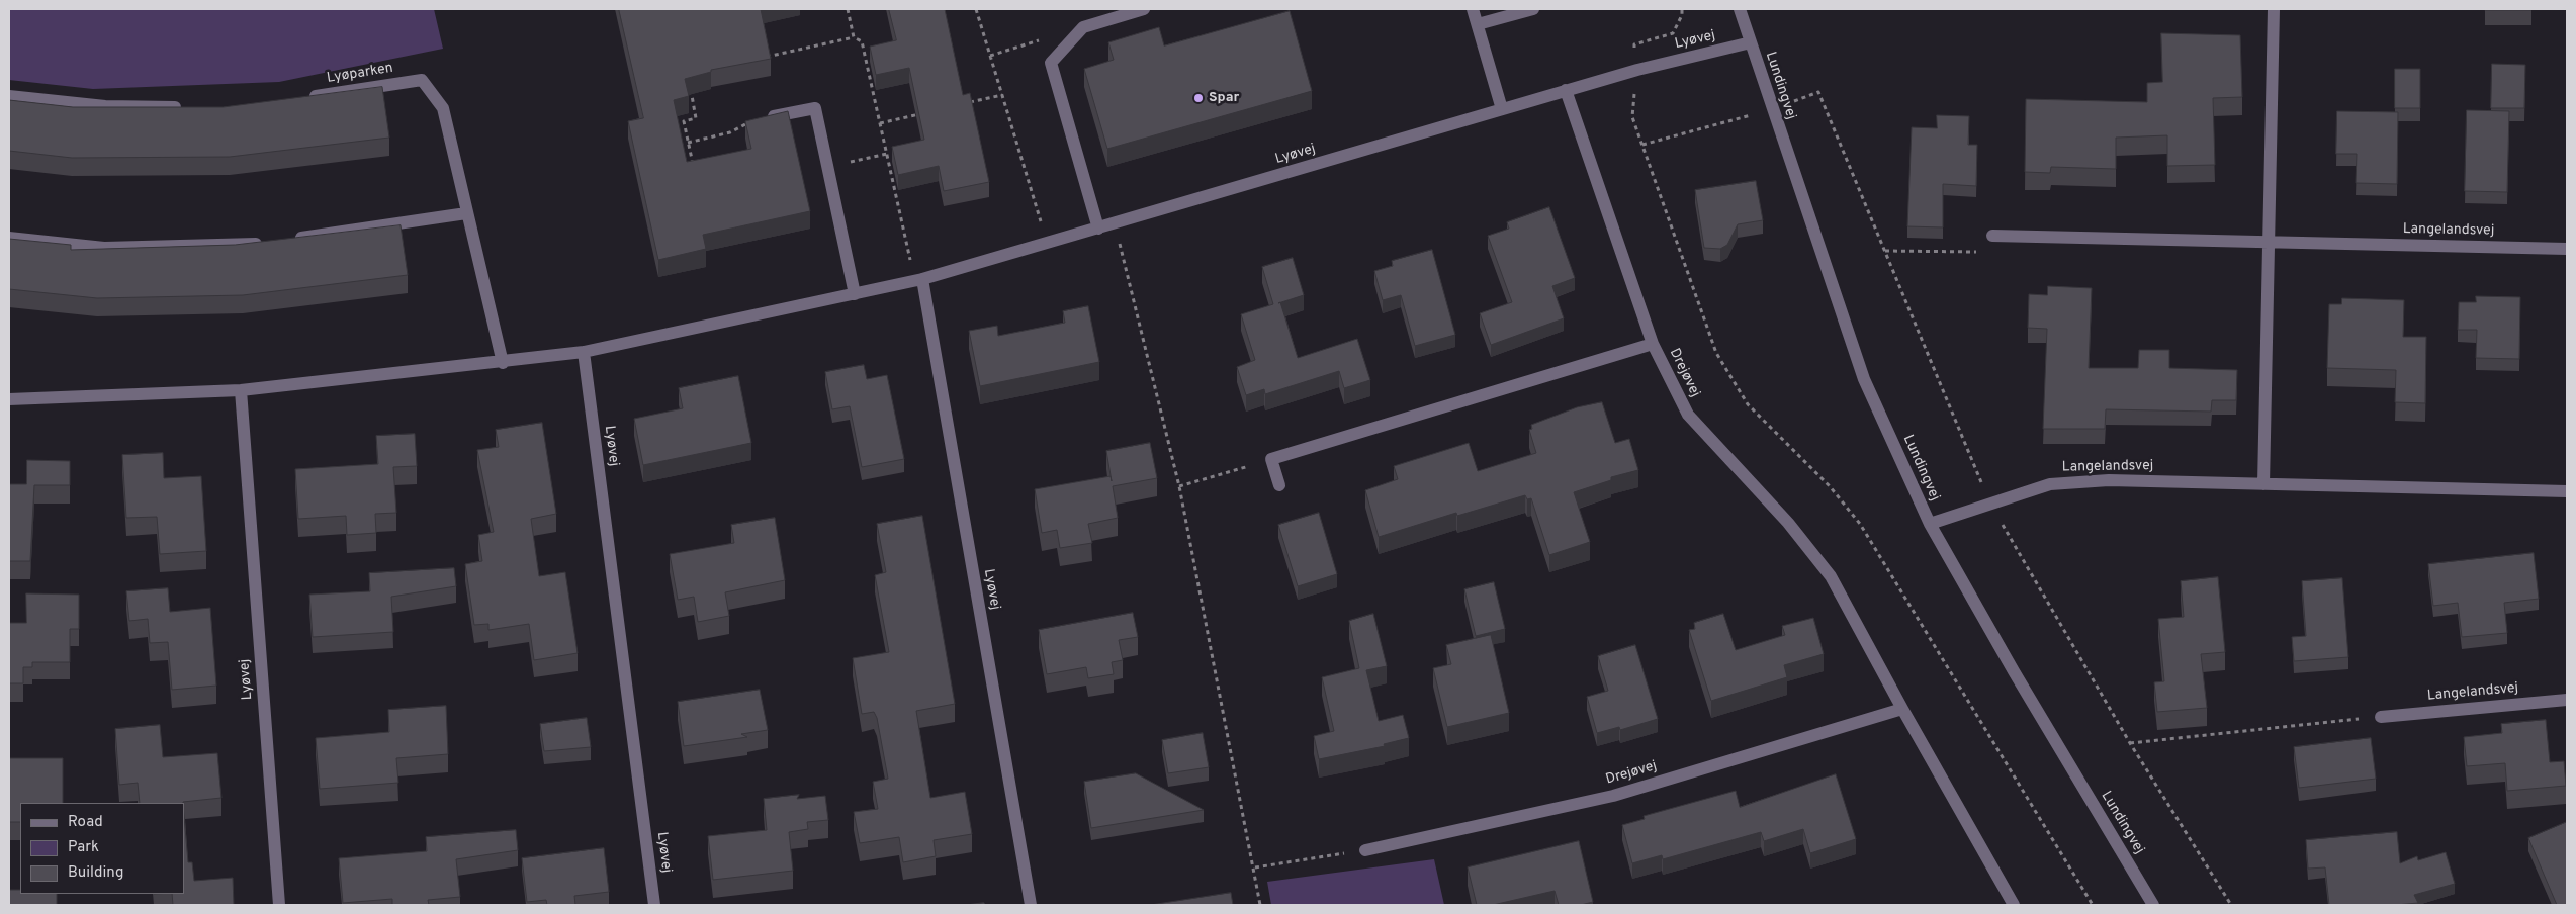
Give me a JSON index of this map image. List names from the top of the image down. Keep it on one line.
{"streets":{"street":["Lyøvej","Lyøparken","Lundingvej","Langelandsvej","Drejøvej"]},"crossings":[["Lyøvej","Lyøparken"],["Lyøvej","Lundingvej"],["Lyøvej","Drejøvej"],["Lundingvej","Langelandsvej"]],"places":["Spar"],"legend":["Road","Park","Building"]}
